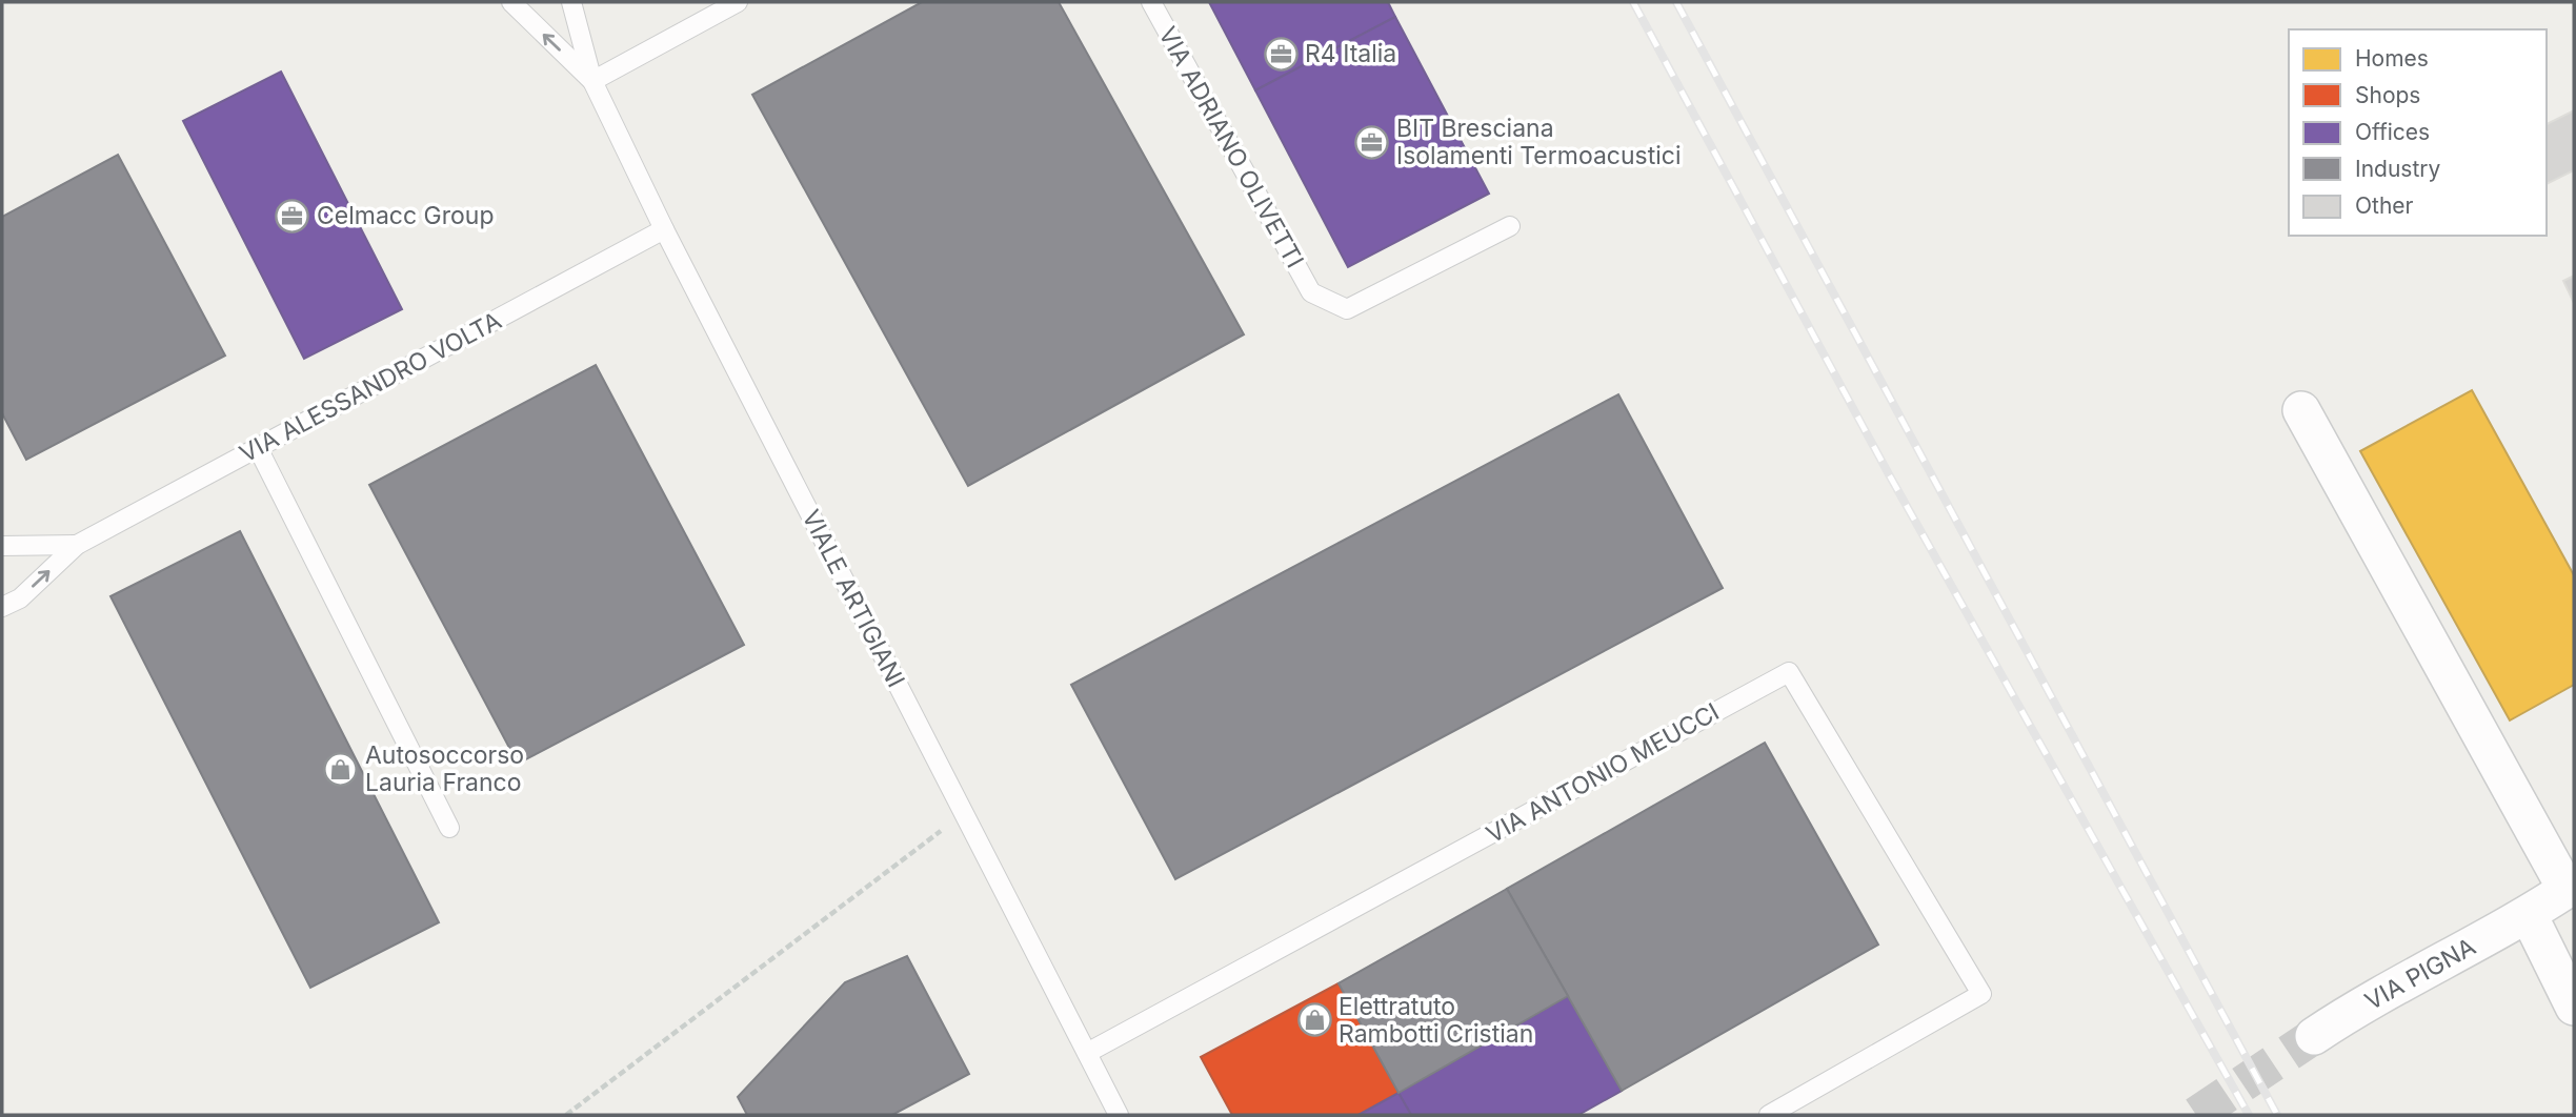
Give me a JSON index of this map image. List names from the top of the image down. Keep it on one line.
{"streets":{"street":["VIA PIGNA"],"lane":["VIA ADRIANO OLIVETTI","VIA ALESSANDRO VOLTA","VIALE ARTIGIANI","VIA ANTONIO MEUCCI"]},"crossings":[["VIA ALESSANDRO VOLTA","VIALE ARTIGIANI"],["VIALE ARTIGIANI","VIA ANTONIO MEUCCI"]],"places":{"office":["R4 Italia","BIT Bresciana Isolamenti Termoacustici","Celmacc Group"],"shop":["Autosoccorso Lauria Franco","Elettratuto Rambotti Cristian"]},"legend":["Homes","Shops","Offices","Industry","Other"]}
